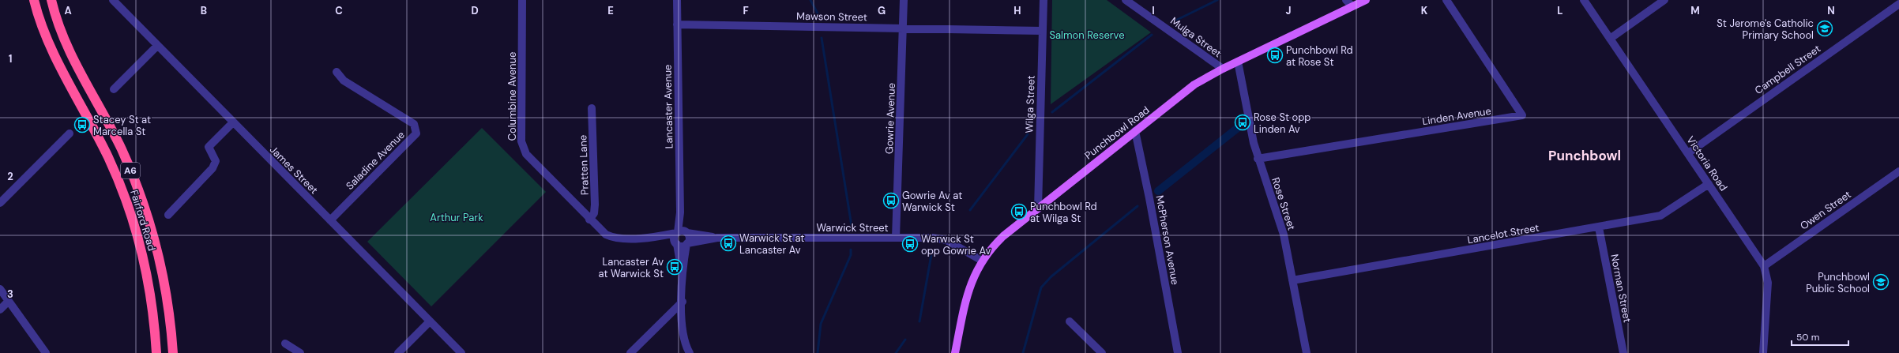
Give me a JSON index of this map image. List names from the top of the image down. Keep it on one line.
{"streets":{"highway":["A6","Fairford Road"],"main road":["Punchbowl Road"],"street":["Mawson Street","Mulga Street","Campbell Street","Columbine Avenue","Wilga Street","Lancaster Avenue","Linden Avenue","Gowrie Avenue","Saladine Avenue","Victoria Road","Pratten Lane","James Street","Rose Street","Owen Street","Warwick Street","Lancelot Street","McPherson Avenue","Norman Street"]},"crossings":[["Mawson Street","Wilga Street"],["Mawson Street","Lancaster Avenue"],["Mawson Street","Gowrie Avenue"],["Mulga Street","Punchbowl Road"],["Campbell Street","Victoria Road"],["Columbine Avenue","Pratten Lane"],["Wilga Street","Punchbowl Road"],["Lancaster Avenue","Warwick Street"],["Linden Avenue","Rose Street"],["Gowrie Avenue","Warwick Street"],["Punchbowl Road","Rose Street"],["Punchbowl Road","Warwick Street"],["Punchbowl Road","McPherson Avenue"],["Saladine Avenue","James Street"],["Victoria Road","Owen Street"],["Victoria Road","Lancelot Street"],["Rose Street","Lancelot Street"],["Lancelot Street","Norman Street"]],"districts":["Punchbowl"],"parks":["Salmon Reserve","Arthur Park"],"places":{"school or university":["St Jerome's Catholic Primary School","Punchbowl Public School"],"bus stop":["Punchbowl Rd at Rose St","Rose St opp Linden Av","Stacey St at Marcella St","Gowrie Av at Warwick St","Punchbowl Rd at Wilga St","Warwick St at Lancaster Av","Warwick St opp Gowrie Av","Lancaster Av at Warwick St"]},"scale_bar":"50 m","grid":{"columns":["A","B","C","D","E","F","G","H","I","J","K","L","M","N"],"rows":["1","2","3"]}}
